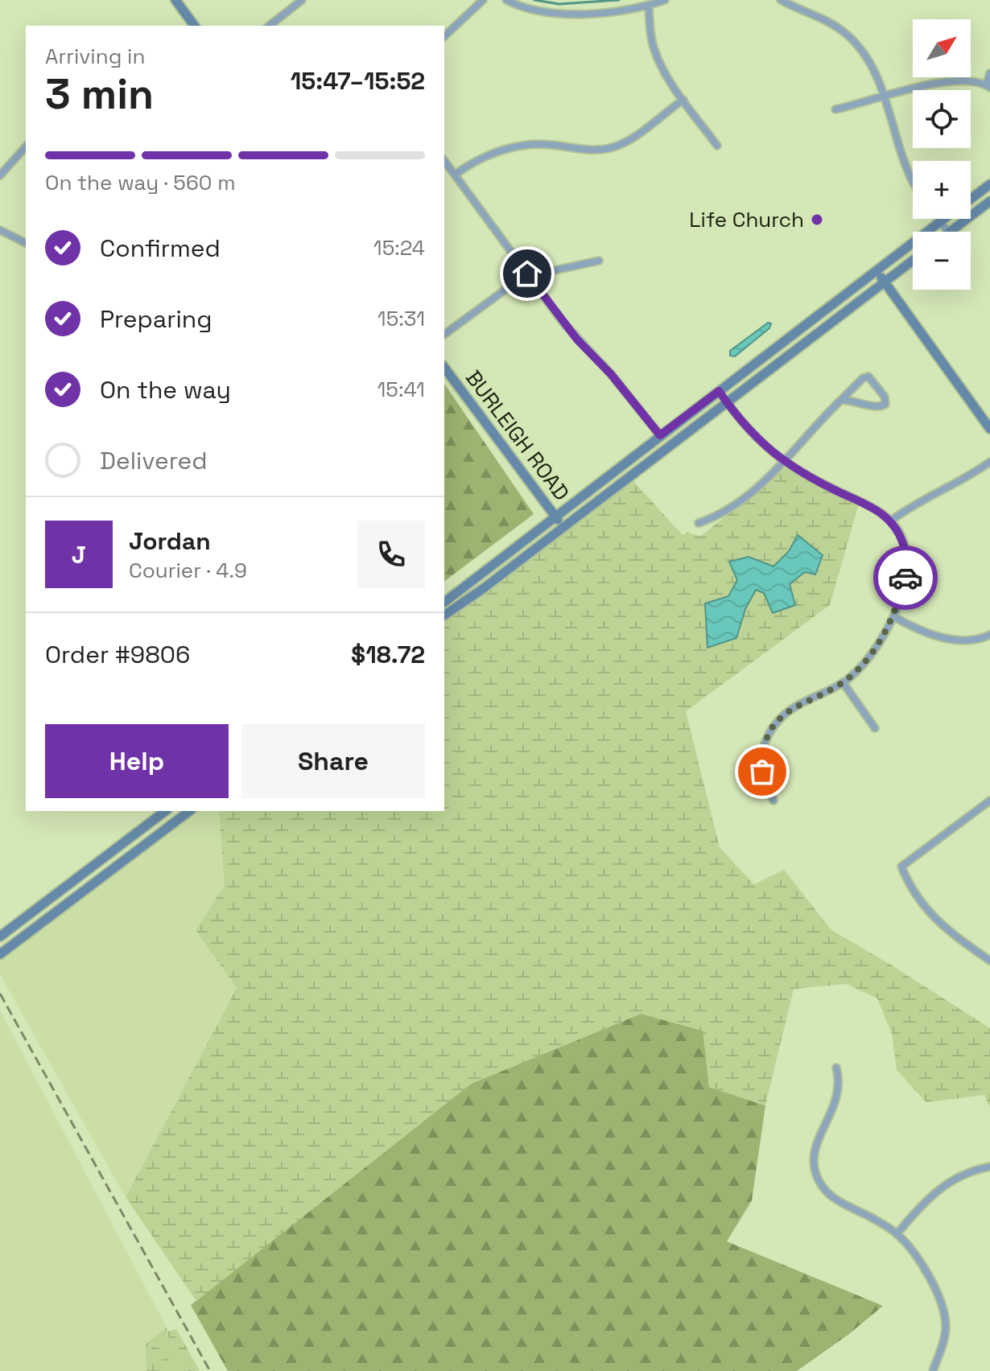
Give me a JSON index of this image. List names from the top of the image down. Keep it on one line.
{"streets":{"main road":["BURLEIGH ROAD"]},"places":["Life Church"],"north":"top right","page":{"map_buttons":["+","−"],"heading":["3 min","Arriving in","15:47–15:52"],"panel":["Jordan","Courier · 4.9","Order #9806","$18.72"],"bar":"On the way · 560 m","list":[["Confirmed","15:24"],["Preparing","15:31"],["On the way","15:41"],"Delivered"],"round":"J","buttons":["Help","Share"]}}
